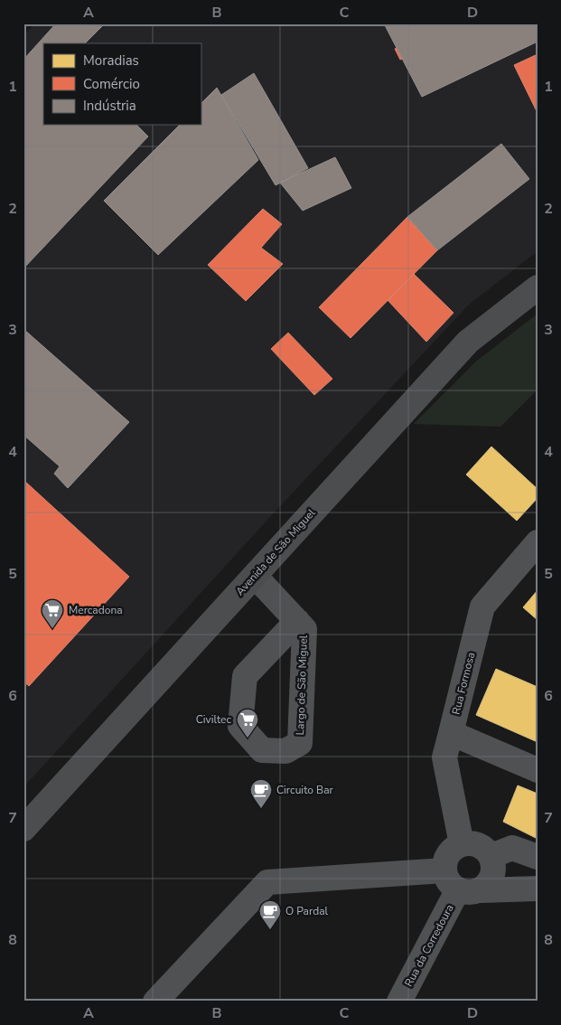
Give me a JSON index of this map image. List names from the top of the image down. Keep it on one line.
{"streets":{"main road":["Avenida de São Miguel"],"street":["Rua Formosa","Largo de São Miguel","Rua da Corredoura"]},"crossings":[["Avenida de São Miguel","Largo de São Miguel"],["Rua Formosa","Rua da Corredoura"]],"places":{"supermarket":["Mercadona","Civiltec"],"cafe":["Circuito Bar","O Pardal"]},"legend":["Moradias","Comércio","Indústria"],"grid":{"columns":["A","B","C","D"],"rows":["1","2","3","4","5","6","7","8"]}}
